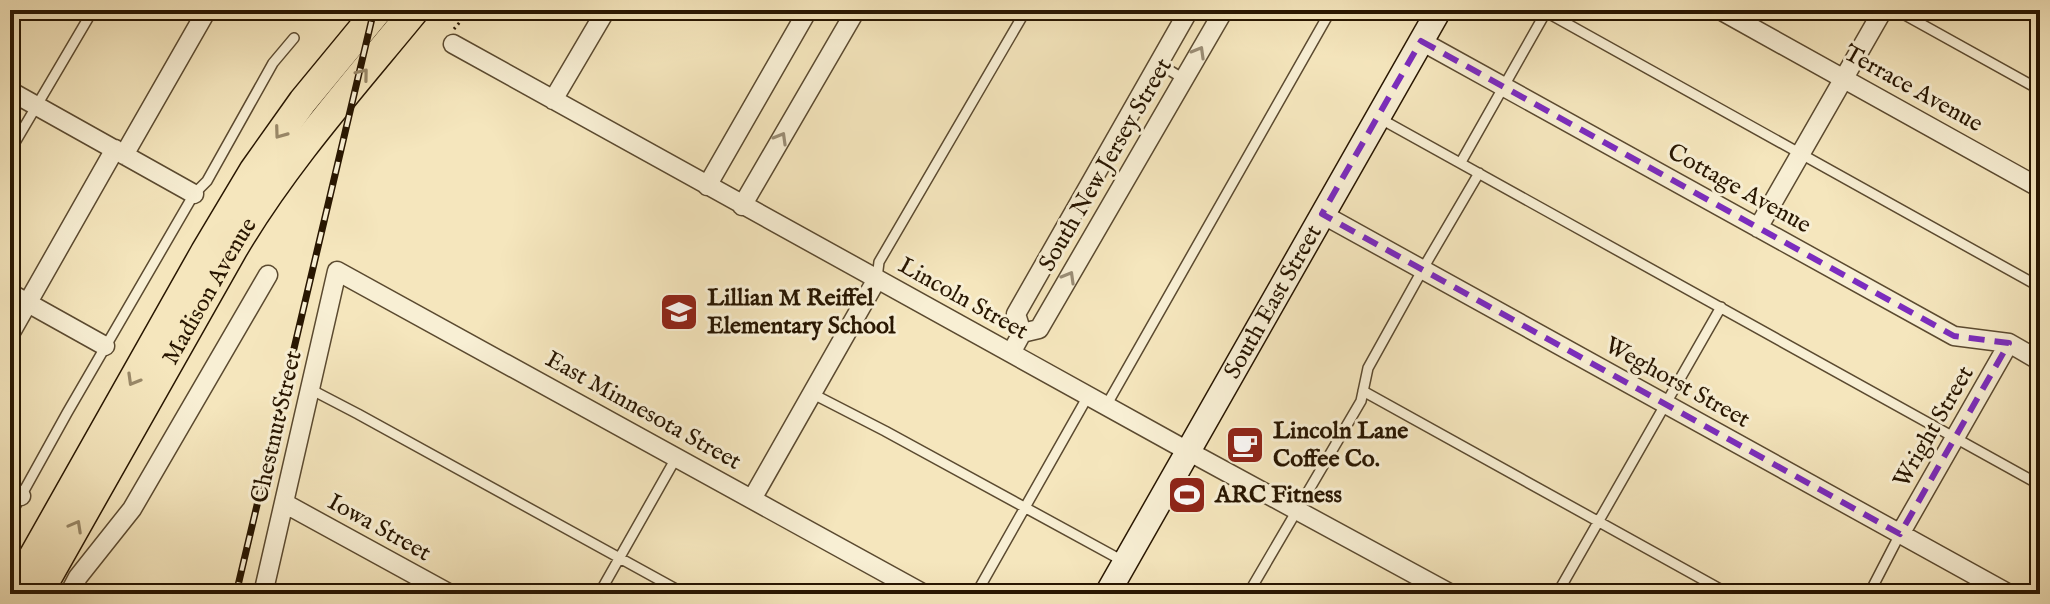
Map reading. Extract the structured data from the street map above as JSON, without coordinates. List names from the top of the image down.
{
  "streets": {
    "main road": ["Madison Avenue", "South East Street"],
    "street": [
      "Terrace Avenue",
      "South New Jersey Street",
      "Cottage Avenue",
      "Lincoln Street",
      "Weghorst Street",
      "East Minnesota Street",
      "Chestnut Street",
      "Wright Street",
      "Iowa Street"
    ]
  },
  "crossings": [
    ["South New Jersey Street", "Lincoln Street"],
    ["Cottage Avenue", "South East Street"],
    ["Cottage Avenue", "Wright Street"],
    ["Lincoln Street", "South East Street"],
    ["South East Street", "Weghorst Street"],
    ["Weghorst Street", "Wright Street"],
    ["East Minnesota Street", "Chestnut Street"],
    ["Chestnut Street", "Iowa Street"]
  ],
  "places": {
    "school or university": ["Lillian M Reiffel Elementary School"],
    "cafe": ["Lincoln Lane Coffee Co."],
    "sports": ["ARC Fitness"]
  }
}
